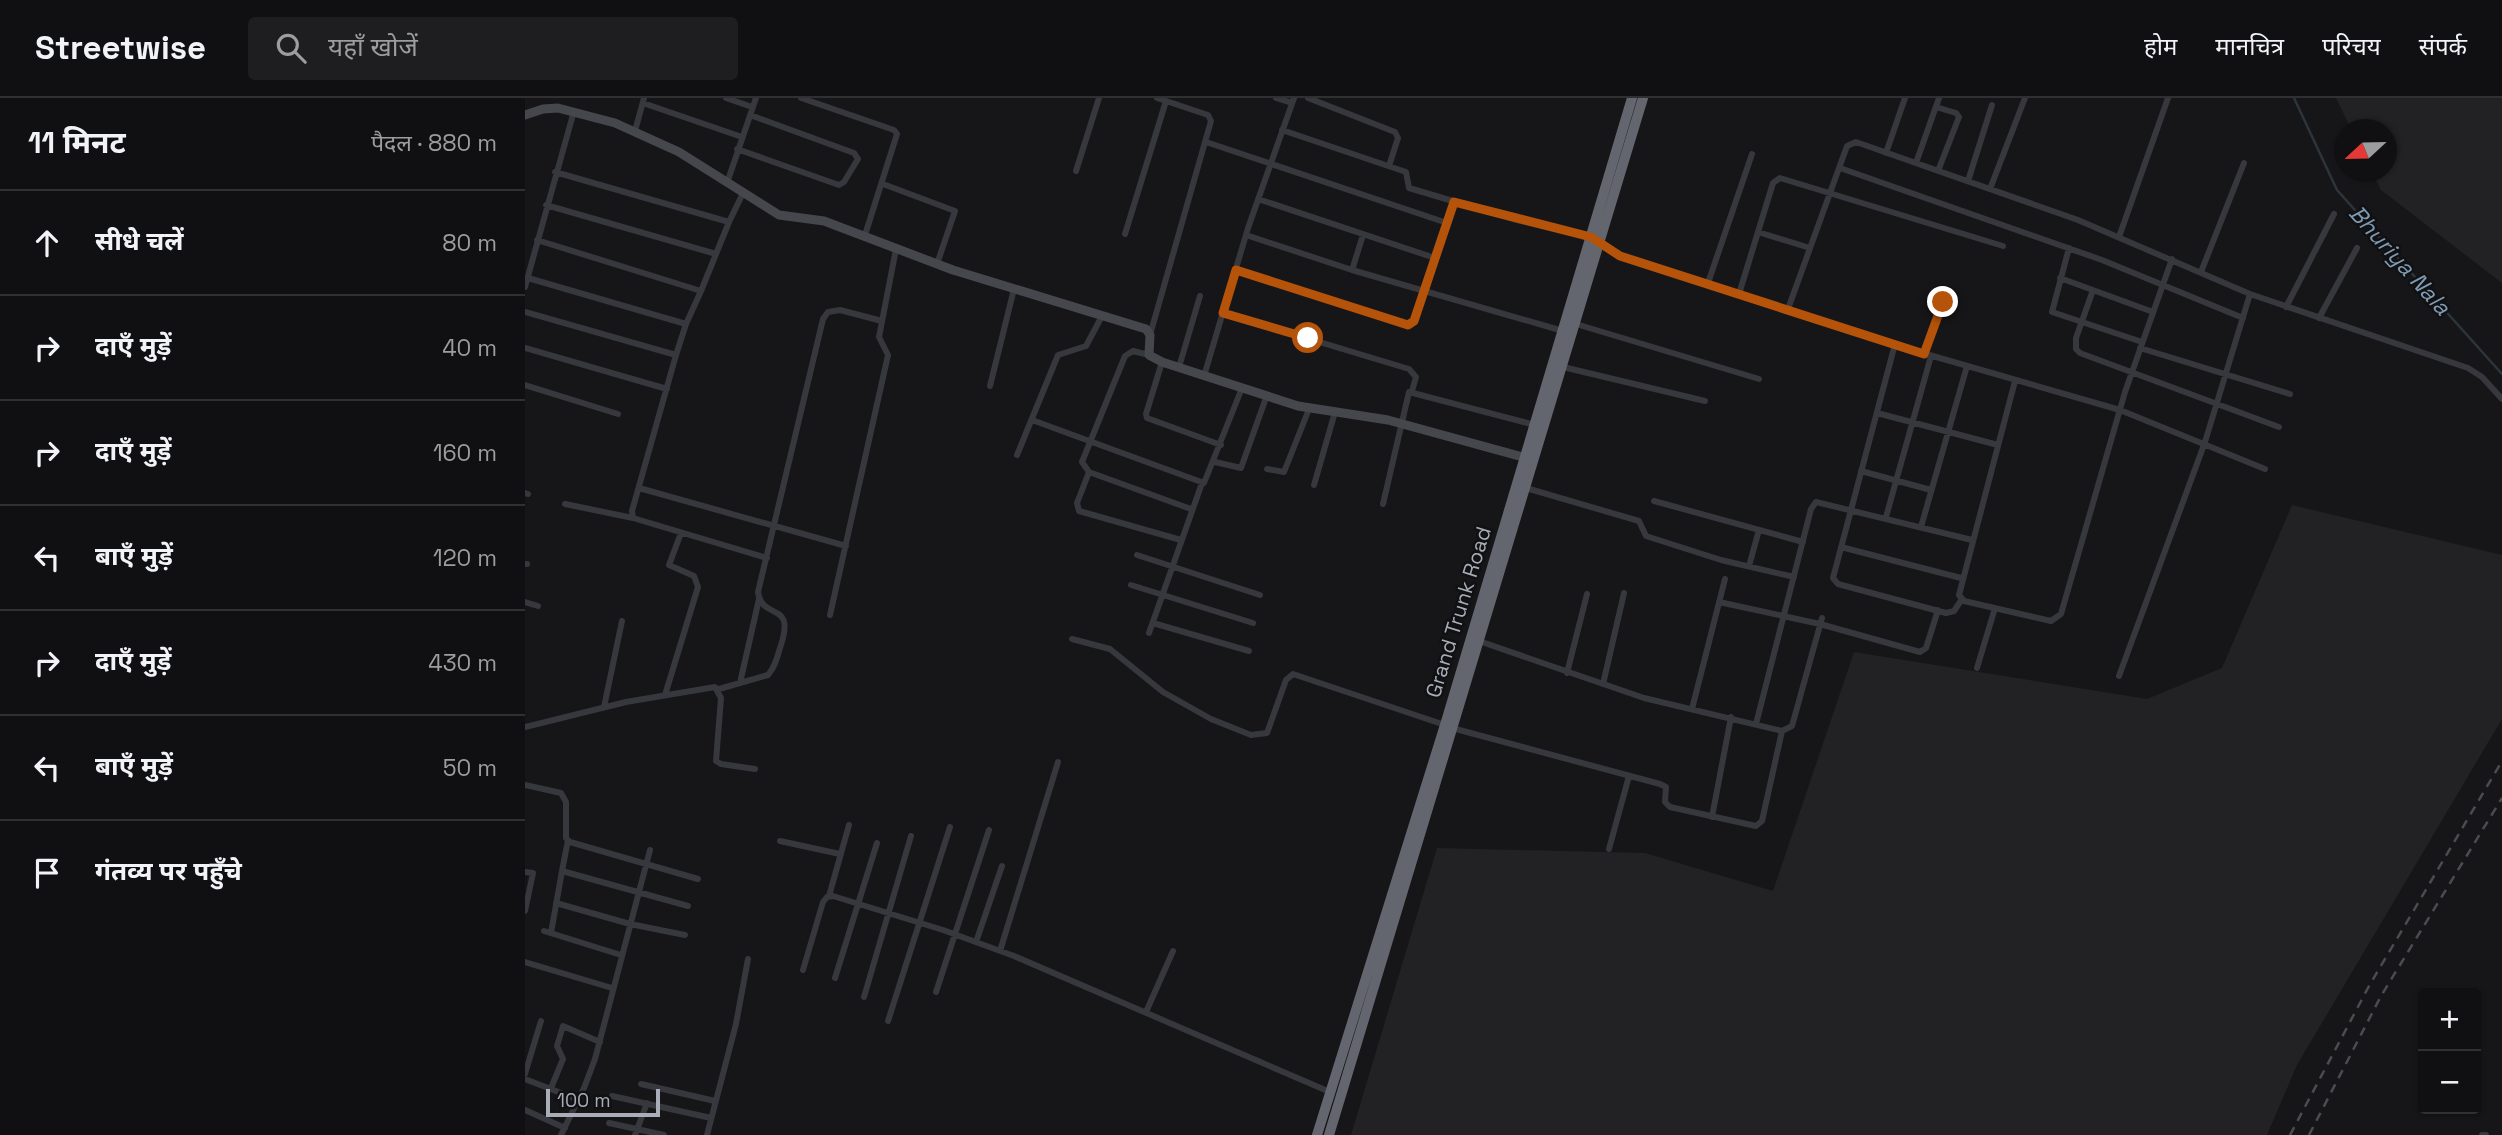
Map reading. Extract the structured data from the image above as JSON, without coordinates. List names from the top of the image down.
{
  "streets": {
    "highway": ["Grand Trunk Road"]
  },
  "water": ["Bhuriya Nala"],
  "scale_bar": "100 m",
  "north": "left",
  "page": {
    "header": "Streetwise",
    "search": "यहाँ खोजें",
    "nav": [
      "होम",
      "मानचित्र",
      "परिचय",
      "संपर्क"
    ],
    "heading": ["11 मिनट", "पैदल · 880 m"],
    "list": [
      ["सीधे चलें", "80 m"],
      ["दाएँ मुड़ें", "40 m"],
      ["दाएँ मुड़ें", "160 m"],
      ["बाएँ मुड़ें", "120 m"],
      ["दाएँ मुड़ें", "430 m"],
      ["बाएँ मुड़ें", "50 m"],
      "गंतव्य पर पहुँचे"
    ],
    "map_buttons": ["+", "−"],
    "scale": "100 m"
  }
}
